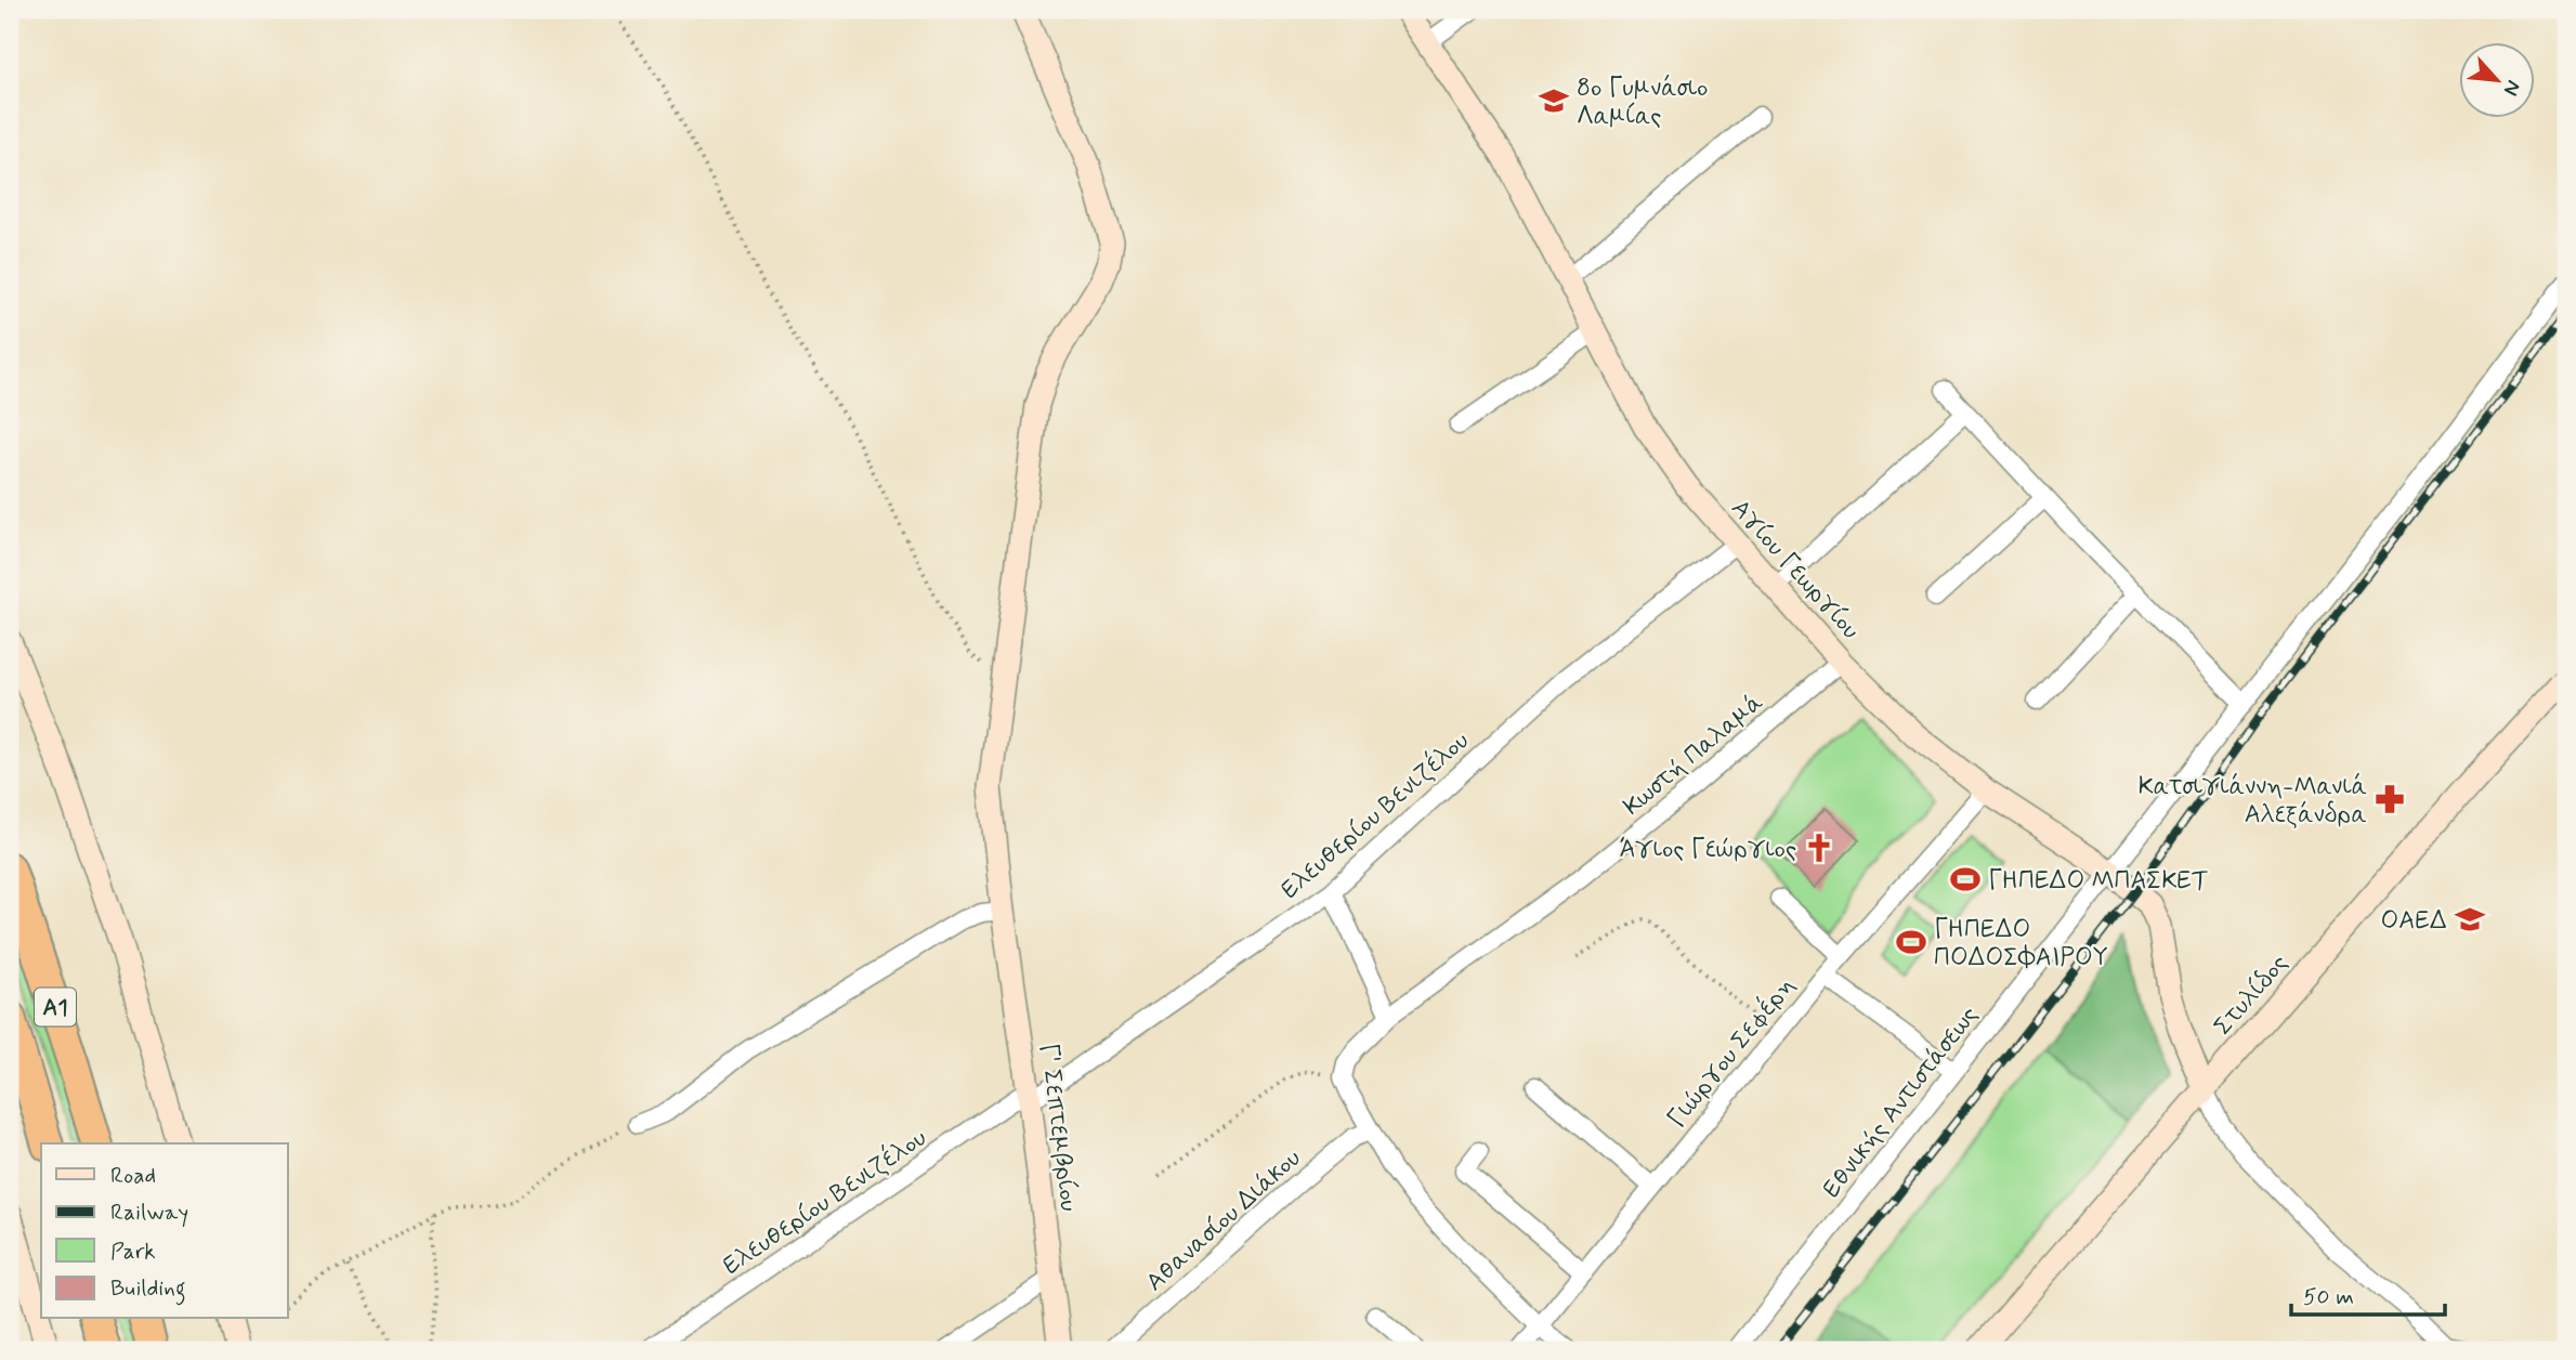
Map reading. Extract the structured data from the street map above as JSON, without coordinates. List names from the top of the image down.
{
  "streets": {
    "highway": ["Α1"],
    "street": [
      "Αγίου Γεωργίου",
      "Κωστή Παλαμά",
      "Ελευθερίου Βενιζέλου",
      "Στυλίδος",
      "Γιώργου Σεφέρη",
      "Εθνικής Αντιστάσεως",
      "Γ' Σεπτεμβρίου",
      "Αθανασίου Διάκου"
    ]
  },
  "crossings": [
    ["Αγίου Γεωργίου", "Κωστή Παλαμά"],
    ["Αγίου Γεωργίου", "Ελευθερίου Βενιζέλου"],
    ["Αγίου Γεωργίου", "Στυλίδος"],
    ["Αγίου Γεωργίου", "Γιώργου Σεφέρη"],
    ["Αγίου Γεωργίου", "Εθνικής Αντιστάσεως"],
    ["Ελευθερίου Βενιζέλου", "Γ' Σεπτεμβρίου"]
  ],
  "places": {
    "school or university": ["8ο Γυμνάσιο Λαμίας", "ΟΑΕΔ"],
    "pharmacy": ["Κατσιγιάννη-Μανιά Αλεξάνδρα"],
    "church": ["Άγιος Γεώργιος"],
    "sports": ["ΓΗΠΕΔΟ ΜΠΑΣΚΕΤ", "ΓΗΠΕΔΟ ΠΟΔΟΣΦΑΙΡΟΥ"]
  },
  "legend": [
    "Road",
    "Railway",
    "Park",
    "Building"
  ],
  "scale_bar": "50 m",
  "north": "bottom right"
}
